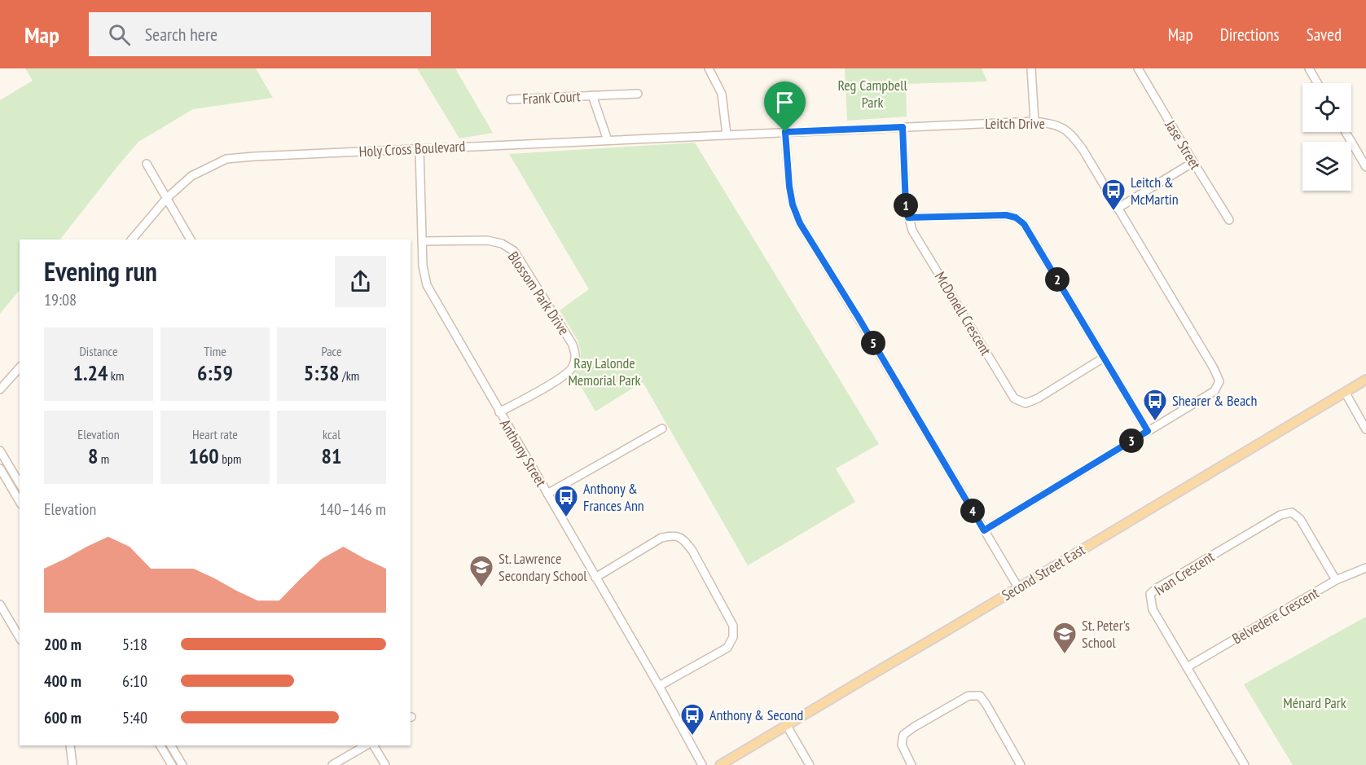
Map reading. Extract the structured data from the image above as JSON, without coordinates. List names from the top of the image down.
{
  "streets": {
    "main road": ["Second Street East"],
    "street": [
      "Frank Court",
      "Leitch Drive",
      "Jase Street",
      "Holy Cross Boulevard",
      "Blossom Park Drive",
      "McDonell Crescent",
      "Anthony Street",
      "Ivan Crescent",
      "Belvedere Crescent"
    ]
  },
  "crossings": [
    ["Leitch Drive", "Holy Cross Boulevard"],
    ["Leitch Drive", "McDonell Crescent"],
    ["Holy Cross Boulevard", "Anthony Street"],
    ["Blossom Park Drive", "Anthony Street"],
    ["Ivan Crescent", "Belvedere Crescent"]
  ],
  "parks": ["Reg Campbell Park", "Ray Lalonde Memorial Park", "Ménard Park"],
  "places": {
    "bus stop": [
      "Leitch & McMartin",
      "Shearer & Beach",
      "Anthony & Frances Ann",
      "Anthony & Second"
    ],
    "school or university": ["St. Lawrence Secondary School", "St. Peter's School"]
  },
  "page": {
    "header": "Map",
    "search": "Search here",
    "nav": ["Map", "Directions", "Saved"],
    "pins": [
      "1",
      "2",
      "5",
      "3",
      "4"
    ],
    "heading": ["Evening run", "19:08"],
    "stats": [
      ["Distance", "1.24 km"],
      ["Time", "6:59"],
      ["Pace", "5:38 /km"],
      ["Elevation", "8 m"],
      ["Heart rate", "160 bpm"],
      ["kcal", "81"]
    ],
    "chart": ["Elevation", "140–146 m"],
    "list": [
      {
        "name": "200 m",
        "note": "5:18"
      },
      {
        "name": "400 m",
        "note": "6:10"
      },
      {
        "name": "600 m",
        "note": "5:40"
      }
    ]
  }
}
